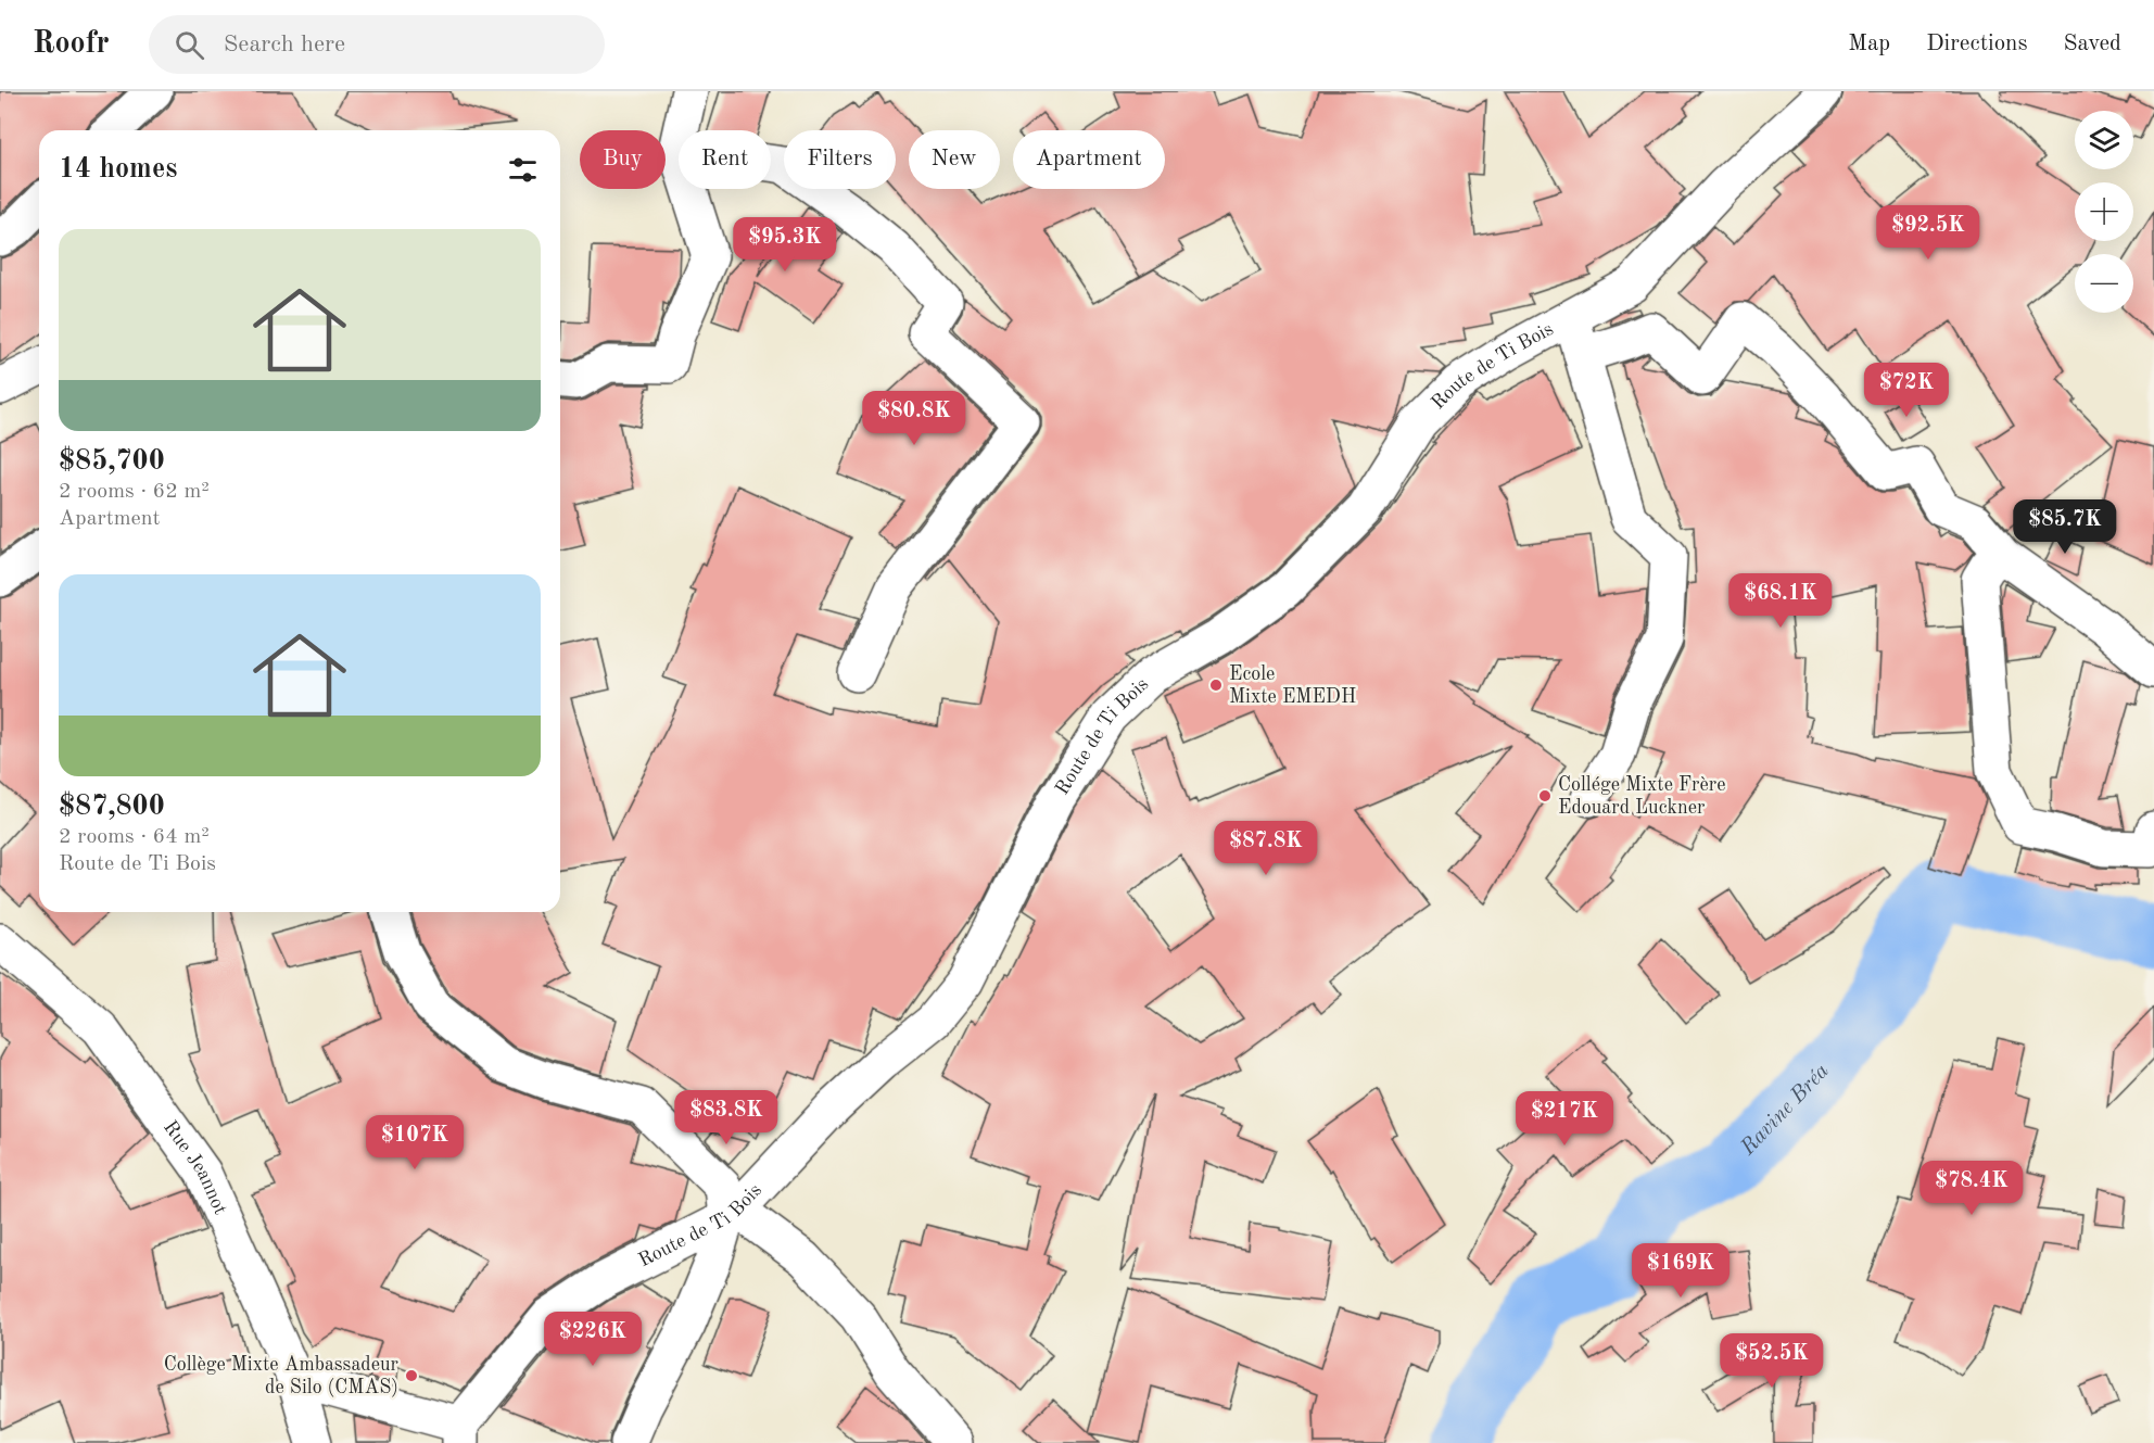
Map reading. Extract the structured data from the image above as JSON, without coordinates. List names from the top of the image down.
{
  "streets": {
    "street": ["Route de Ti Bois", "Rue Jeannot"]
  },
  "water": ["Ravine Bréa"],
  "places": ["Ecole Mixte EMEDH", "Collége Mixte Frère Edouard Luckner", "Collège Mixte Ambassadeur de Silo (CMAS)"],
  "page": {
    "header": "Roofr",
    "search": "Search here",
    "nav": ["Map", "Directions", "Saved"],
    "map_buttons": ["+", "−"],
    "chip": [
      "Buy",
      "Rent",
      "Filters",
      "New",
      "Apartment"
    ],
    "heading": "14 homes",
    "price": [
      "$92.5K",
      "$95.3K",
      "$72K",
      "$80.8K",
      "$85.7K",
      "$68.1K",
      "$87.8K",
      "$83.8K",
      "$217K",
      "$107K",
      "$78.4K",
      "$169K",
      "$226K",
      "$52.5K"
    ],
    "list": [
      {
        "name": "$85,700",
        "note": "2 rooms · 62 m² · Apartment"
      },
      {
        "name": "$87,800",
        "note": "2 rooms · 64 m² · Route de Ti Bois"
      }
    ]
  }
}
